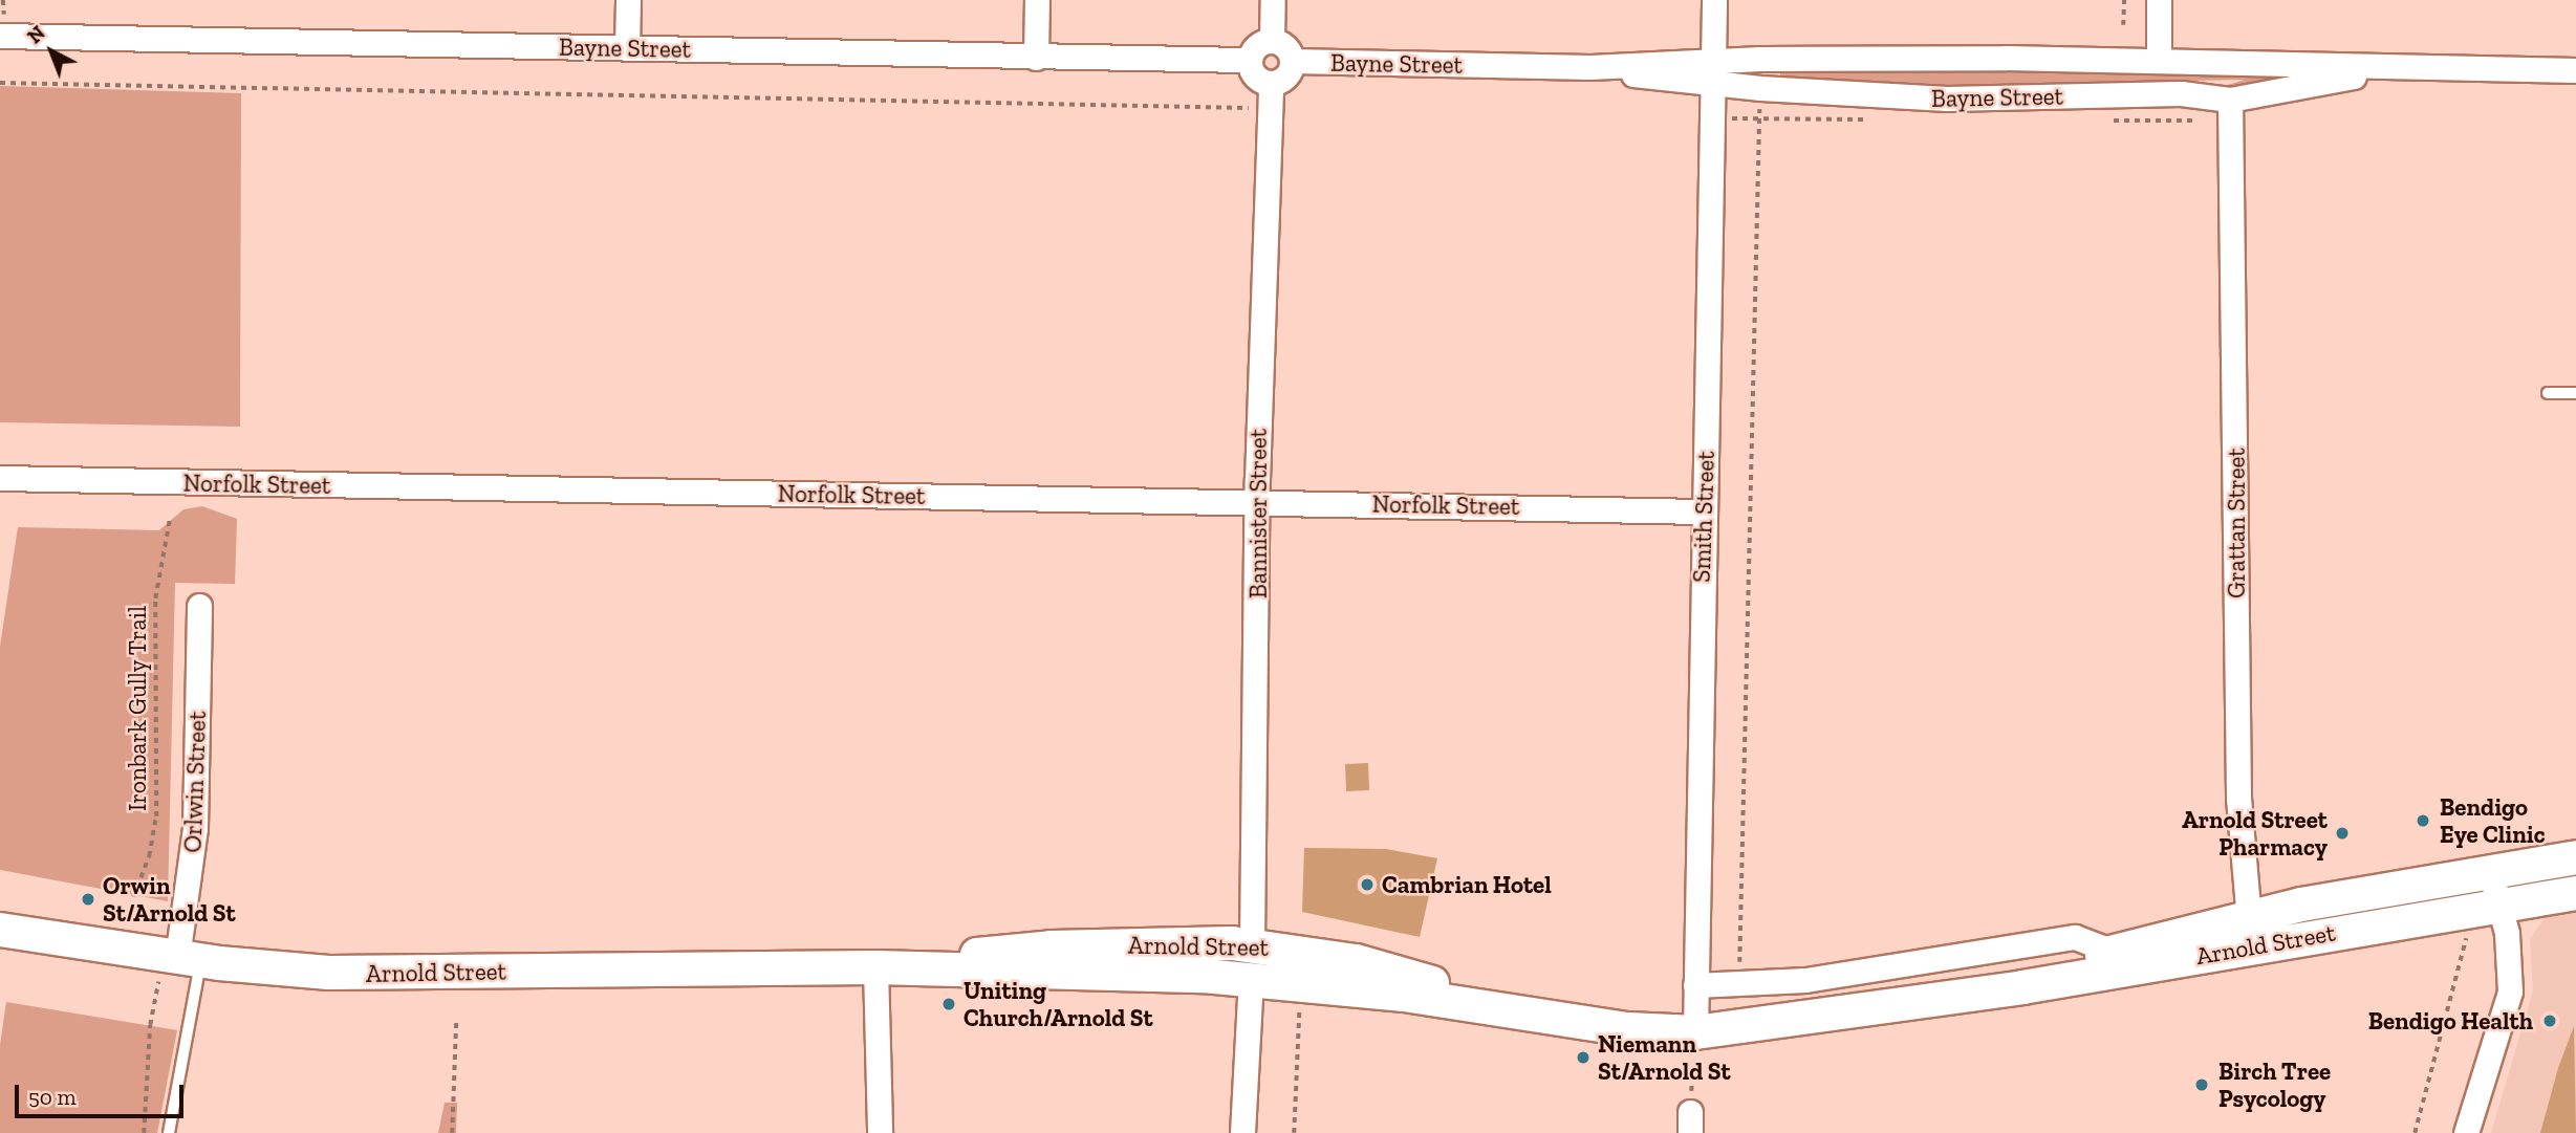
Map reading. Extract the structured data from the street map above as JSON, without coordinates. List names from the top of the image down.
{
  "streets": {
    "main road": ["Arnold Street"],
    "street": [
      "Bayne Street",
      "Norfolk Street",
      "Bannister Street",
      "Smith Street",
      "Grattan Street",
      "Orlwin Street"
    ],
    "path": ["Ironbark Gully Trail"]
  },
  "crossings": [
    ["Bayne Street", "Bannister Street"],
    ["Bayne Street", "Smith Street"],
    ["Bayne Street", "Grattan Street"],
    ["Norfolk Street", "Bannister Street"],
    ["Norfolk Street", "Smith Street"],
    ["Bannister Street", "Arnold Street"],
    ["Smith Street", "Arnold Street"],
    ["Grattan Street", "Arnold Street"],
    ["Orlwin Street", "Arnold Street"]
  ],
  "places": [
    "Bendigo Eye Clinic",
    "Arnold Street Pharmacy",
    "Cambrian Hotel",
    "Orwin St/Arnold St",
    "Uniting Church/Arnold St",
    "Bendigo Health",
    "Niemann St/Arnold St",
    "Birch Tree Psycology"
  ],
  "scale_bar": "50 m",
  "north": "top left"
}
